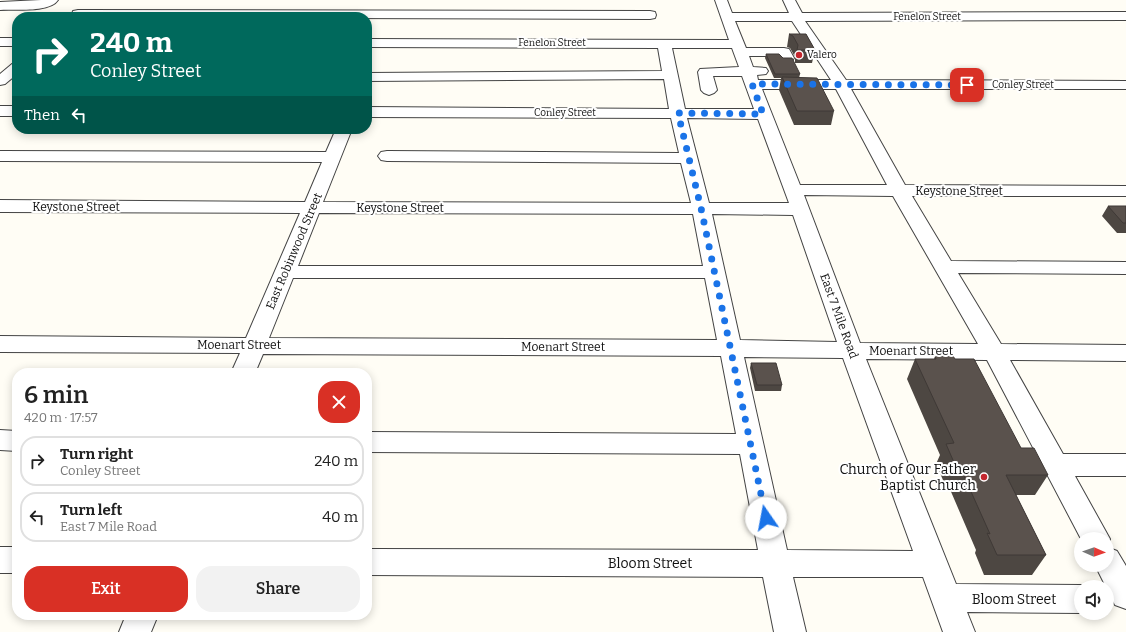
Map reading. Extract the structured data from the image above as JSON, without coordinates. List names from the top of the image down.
{
  "streets": {
    "street": [
      "Fenelon Street",
      "Conley Street",
      "Keystone Street",
      "East Robinwood Street",
      "East 7 Mile Road",
      "Moenart Street",
      "Bloom Street"
    ]
  },
  "crossings": [
    ["Fenelon Street", "Conley Street"],
    ["Fenelon Street", "East 7 Mile Road"],
    ["Conley Street", "East 7 Mile Road"],
    ["Keystone Street", "East Robinwood Street"],
    ["Keystone Street", "East 7 Mile Road"],
    ["East Robinwood Street", "Moenart Street"],
    ["East 7 Mile Road", "Moenart Street"],
    ["East 7 Mile Road", "Bloom Street"]
  ],
  "places": ["Valero", "Church of Our Father Baptist Church"],
  "north": "right",
  "page": {
    "turn": ["240 m", "Conley Street"],
    "then": "Then",
    "heading": ["6 min", "420 m · 17:57"],
    "list": [
      {
        "name": "Turn right",
        "note": "Conley Street",
        "value": "240 m"
      },
      {
        "name": "Turn left",
        "note": "East 7 Mile Road",
        "value": "40 m"
      }
    ],
    "buttons": ["Exit", "Share"]
  }
}
